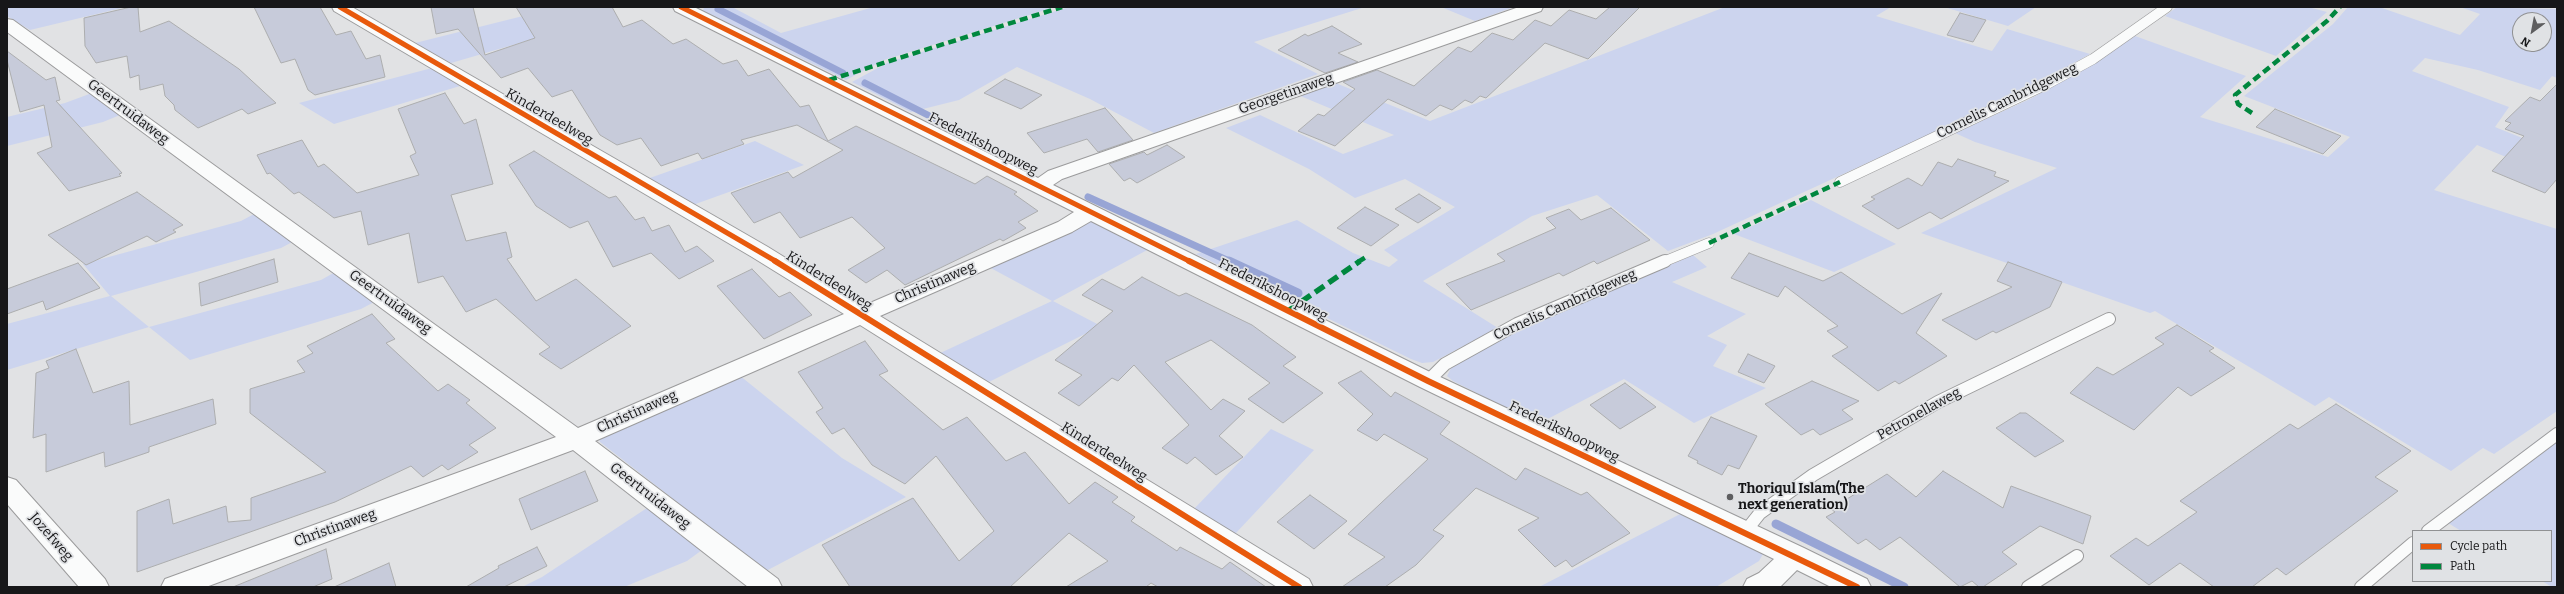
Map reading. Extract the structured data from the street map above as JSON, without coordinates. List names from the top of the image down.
{
  "streets": {
    "street": [
      "Georgetinaweg",
      "Geertruidaweg",
      "Kinderdeelweg",
      "Frederikshoopweg",
      "Christinaweg",
      "Jozefweg"
    ],
    "lane": ["Cornelis Cambridgeweg", "Petronellaweg"]
  },
  "crossings": [
    ["Georgetinaweg", "Frederikshoopweg"],
    ["Cornelis Cambridgeweg", "Frederikshoopweg"],
    ["Geertruidaweg", "Christinaweg"],
    ["Kinderdeelweg", "Christinaweg"],
    ["Frederikshoopweg", "Christinaweg"],
    ["Frederikshoopweg", "Petronellaweg"]
  ],
  "places": ["Thoriqul Islam(The next generation)"],
  "legend": ["Cycle path", "Path"],
  "north": "bottom left"
}
